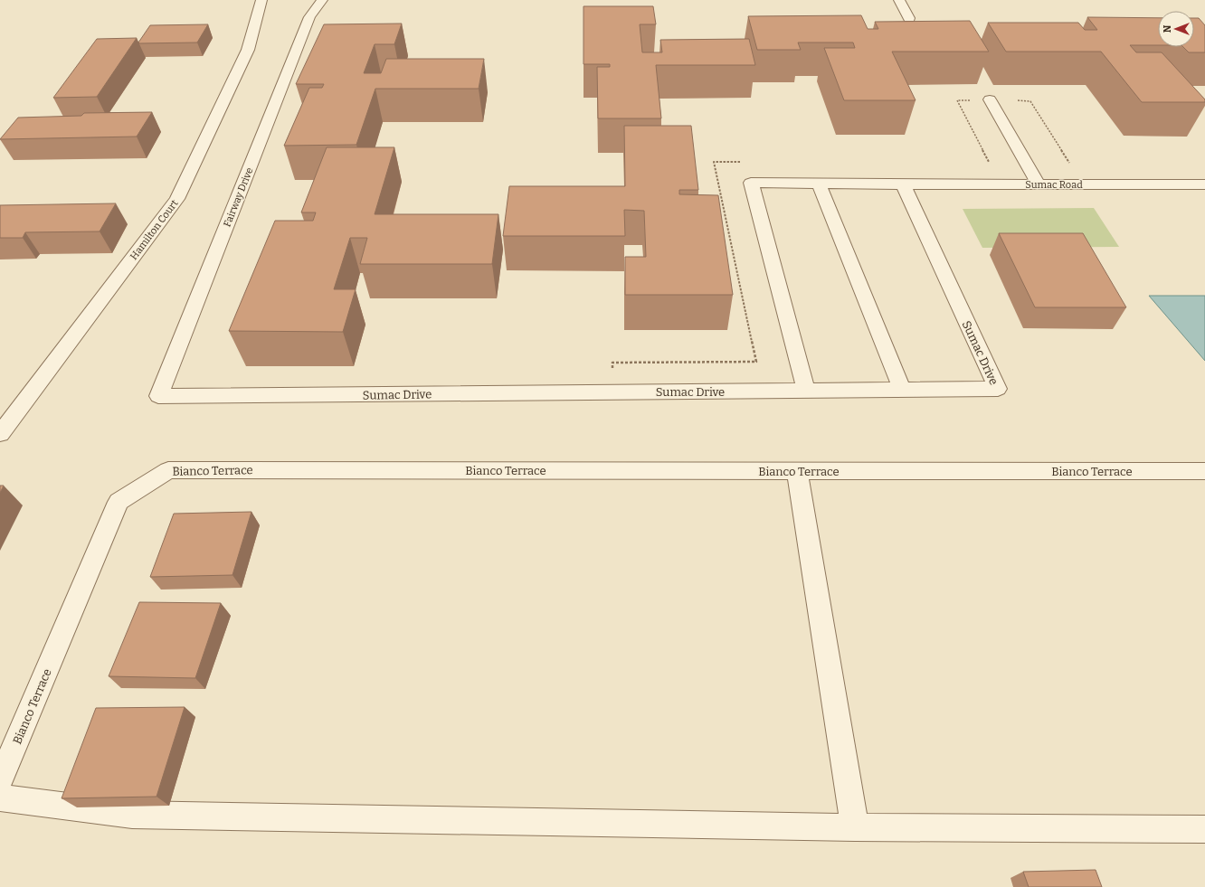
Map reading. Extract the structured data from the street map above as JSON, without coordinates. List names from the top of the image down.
{
  "streets": {
    "street": [
      "Sumac Road",
      "Fairway Drive",
      "Hamilton Court",
      "Sumac Drive",
      "Bianco Terrace"
    ]
  },
  "crossings": [
    ["Sumac Road", "Sumac Drive"],
    ["Fairway Drive", "Sumac Drive"]
  ],
  "north": "left"
}
